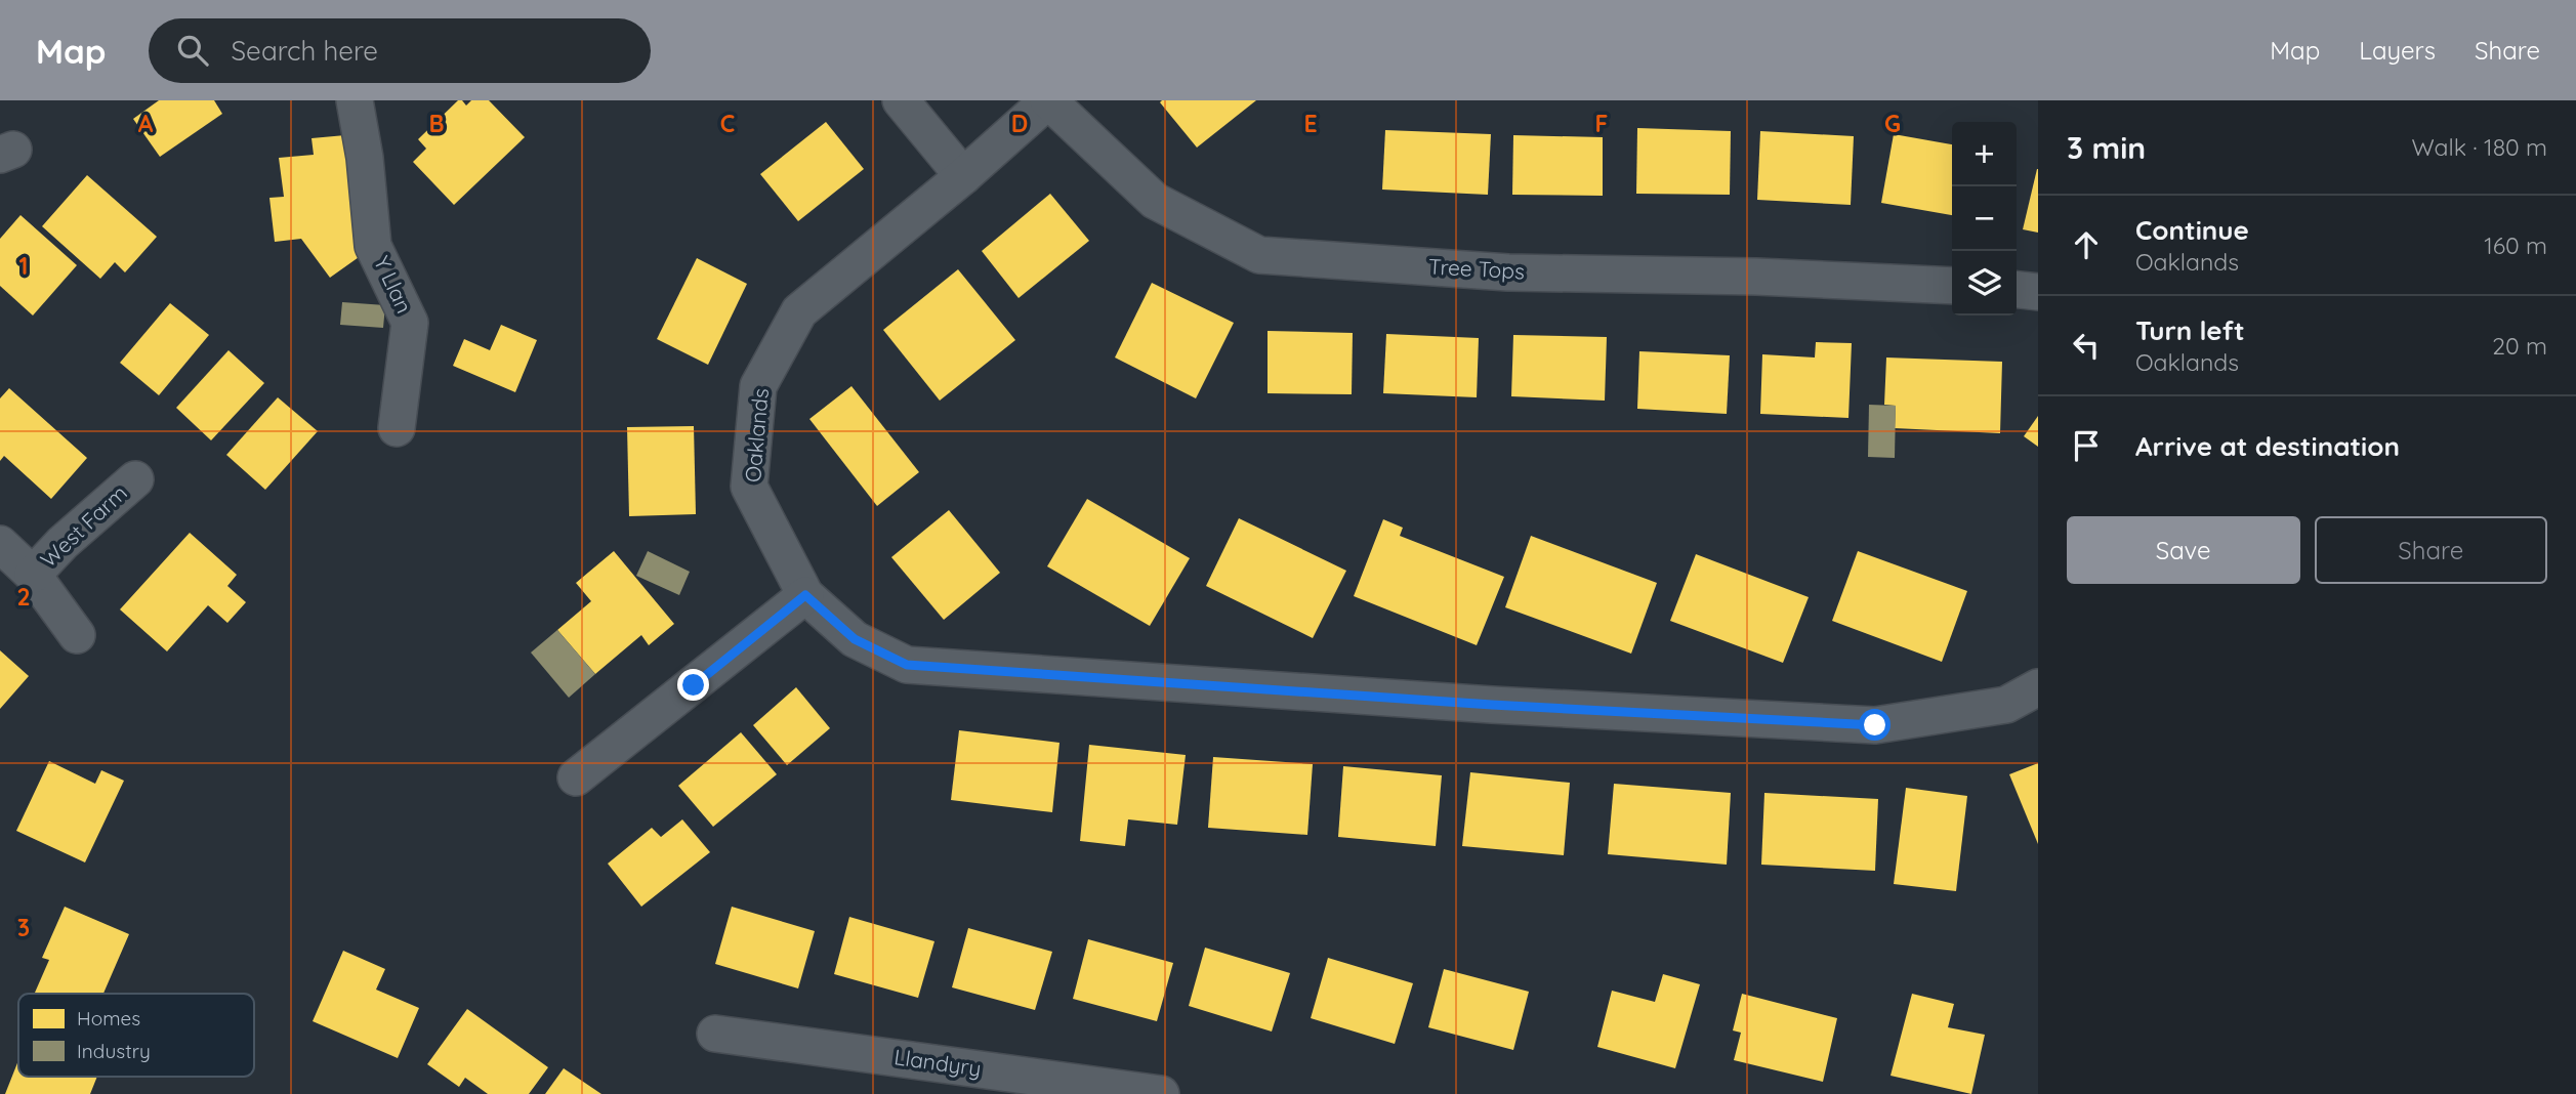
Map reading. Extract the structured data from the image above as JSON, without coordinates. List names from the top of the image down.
{
  "streets": {
    "street": [
      "Tree Tops",
      "Y Llan",
      "Oaklands",
      "West Farm",
      "Llandyry"
    ]
  },
  "crossings": [
    ["Tree Tops", "Oaklands"]
  ],
  "legend": ["Homes", "Industry"],
  "page": {
    "header": "Map",
    "search": "Search here",
    "nav": ["Map", "Layers", "Share"],
    "heading": ["3 min", "Walk · 180 m"],
    "map_buttons": ["+", "−"],
    "list": [
      ["Continue", "Oaklands", "160 m"],
      ["Turn left", "Oaklands", "20 m"],
      "Arrive at destination"
    ],
    "buttons": ["Save", "Share"]
  },
  "grid": {
    "columns": [
      "A",
      "B",
      "C",
      "D",
      "E",
      "F",
      "G"
    ],
    "rows": ["1", "2", "3"]
  }
}
